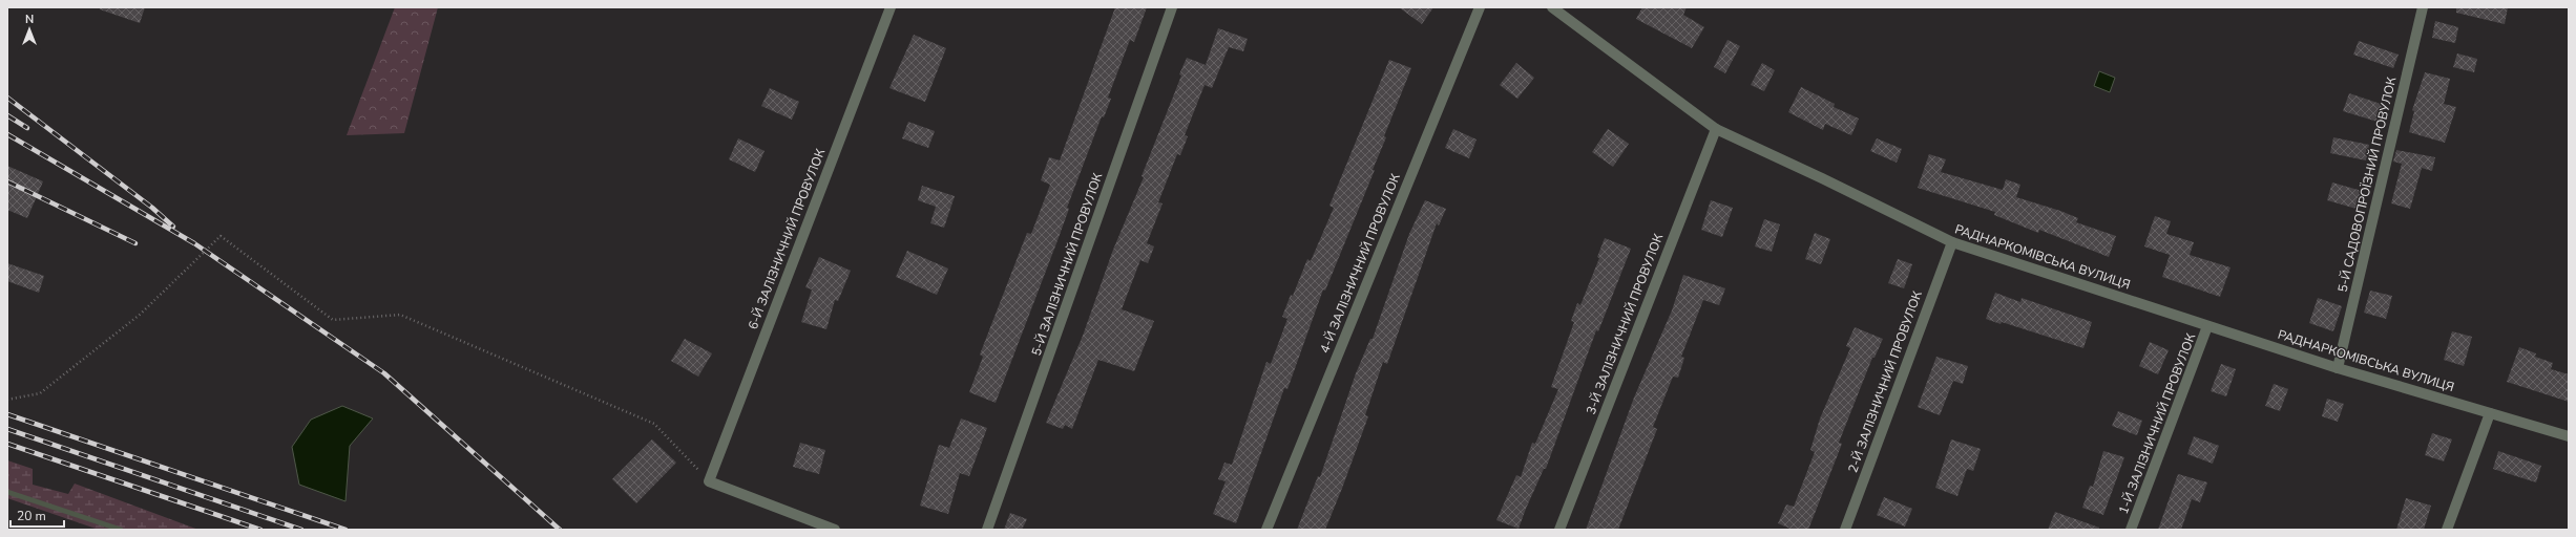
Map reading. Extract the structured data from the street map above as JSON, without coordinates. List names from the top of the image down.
{
  "streets": {
    "street": [
      "5-Й САДОВОПРОЇЗНИЙ ПРОВУЛОК",
      "6-Й ЗАЛІЗНИЧНИЙ ПРОВУЛОК",
      "РАДНАРКОМІВСЬКА ВУЛИЦЯ",
      "4-Й ЗАЛІЗНИЧНИЙ ПРОВУЛОК",
      "5-Й ЗАЛІЗНИЧНИЙ ПРОВУЛОК",
      "3-Й ЗАЛІЗНИЧНИЙ ПРОВУЛОК",
      "2-Й ЗАЛІЗНИЧНИЙ ПРОВУЛОК",
      "1-Й ЗАЛІЗНИЧНИЙ ПРОВУЛОК"
    ]
  },
  "crossings": [
    ["5-Й САДОВОПРОЇЗНИЙ ПРОВУЛОК", "РАДНАРКОМІВСЬКА ВУЛИЦЯ"],
    ["РАДНАРКОМІВСЬКА ВУЛИЦЯ", "3-Й ЗАЛІЗНИЧНИЙ ПРОВУЛОК"],
    ["РАДНАРКОМІВСЬКА ВУЛИЦЯ", "2-Й ЗАЛІЗНИЧНИЙ ПРОВУЛОК"],
    ["РАДНАРКОМІВСЬКА ВУЛИЦЯ", "1-Й ЗАЛІЗНИЧНИЙ ПРОВУЛОК"]
  ],
  "scale_bar": "20 m",
  "north": "top"
}
